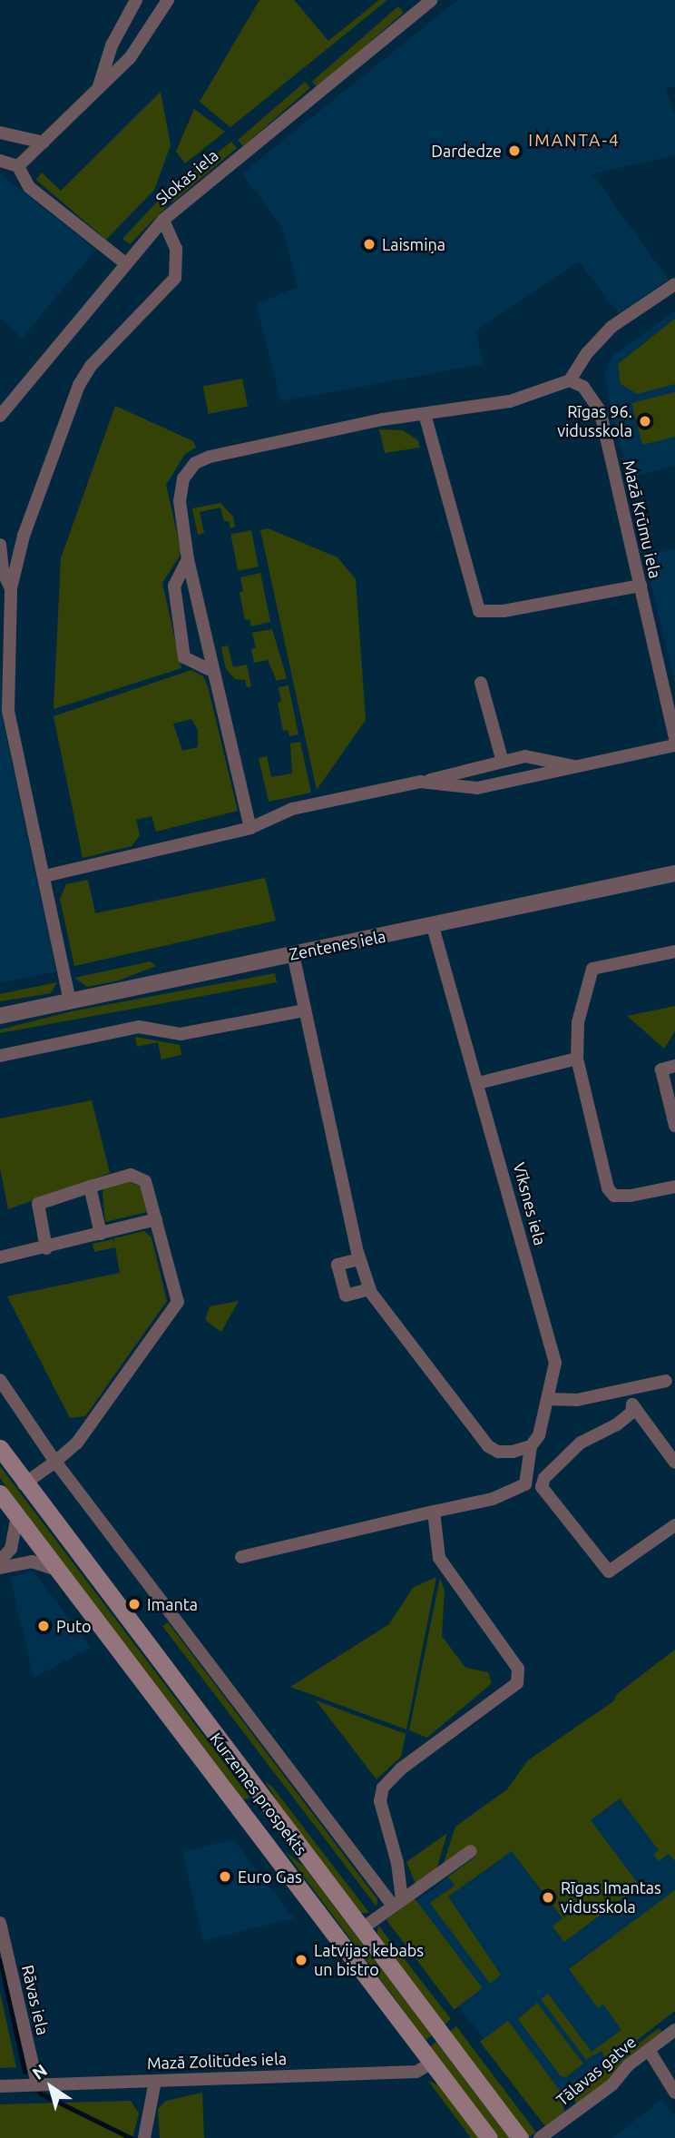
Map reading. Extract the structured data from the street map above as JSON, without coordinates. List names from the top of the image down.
{
  "streets": {
    "main road": ["Kurzemes prospekts"],
    "street": [
      "Slokas iela",
      "Mazā Krūmu iela",
      "Zentenes iela",
      "Vīksnes iela",
      "Rāvas iela",
      "Mazā Zolitūdes iela",
      "Tālavas gatve"
    ]
  },
  "crossings": [
    ["Zentenes iela", "Vīksnes iela"],
    ["Kurzemes prospekts", "Mazā Zolitūdes iela"],
    ["Rāvas iela", "Mazā Zolitūdes iela"]
  ],
  "districts": ["IMANTA-4"],
  "places": [
    "Dardedze",
    "Laismiņa",
    "Rīgas 96. vidusskola",
    "Imanta",
    "Puto",
    "Euro Gas",
    "Rīgas Imantas vidusskola",
    "Latvijas kebabs un bistro"
  ],
  "north": "top left"
}
